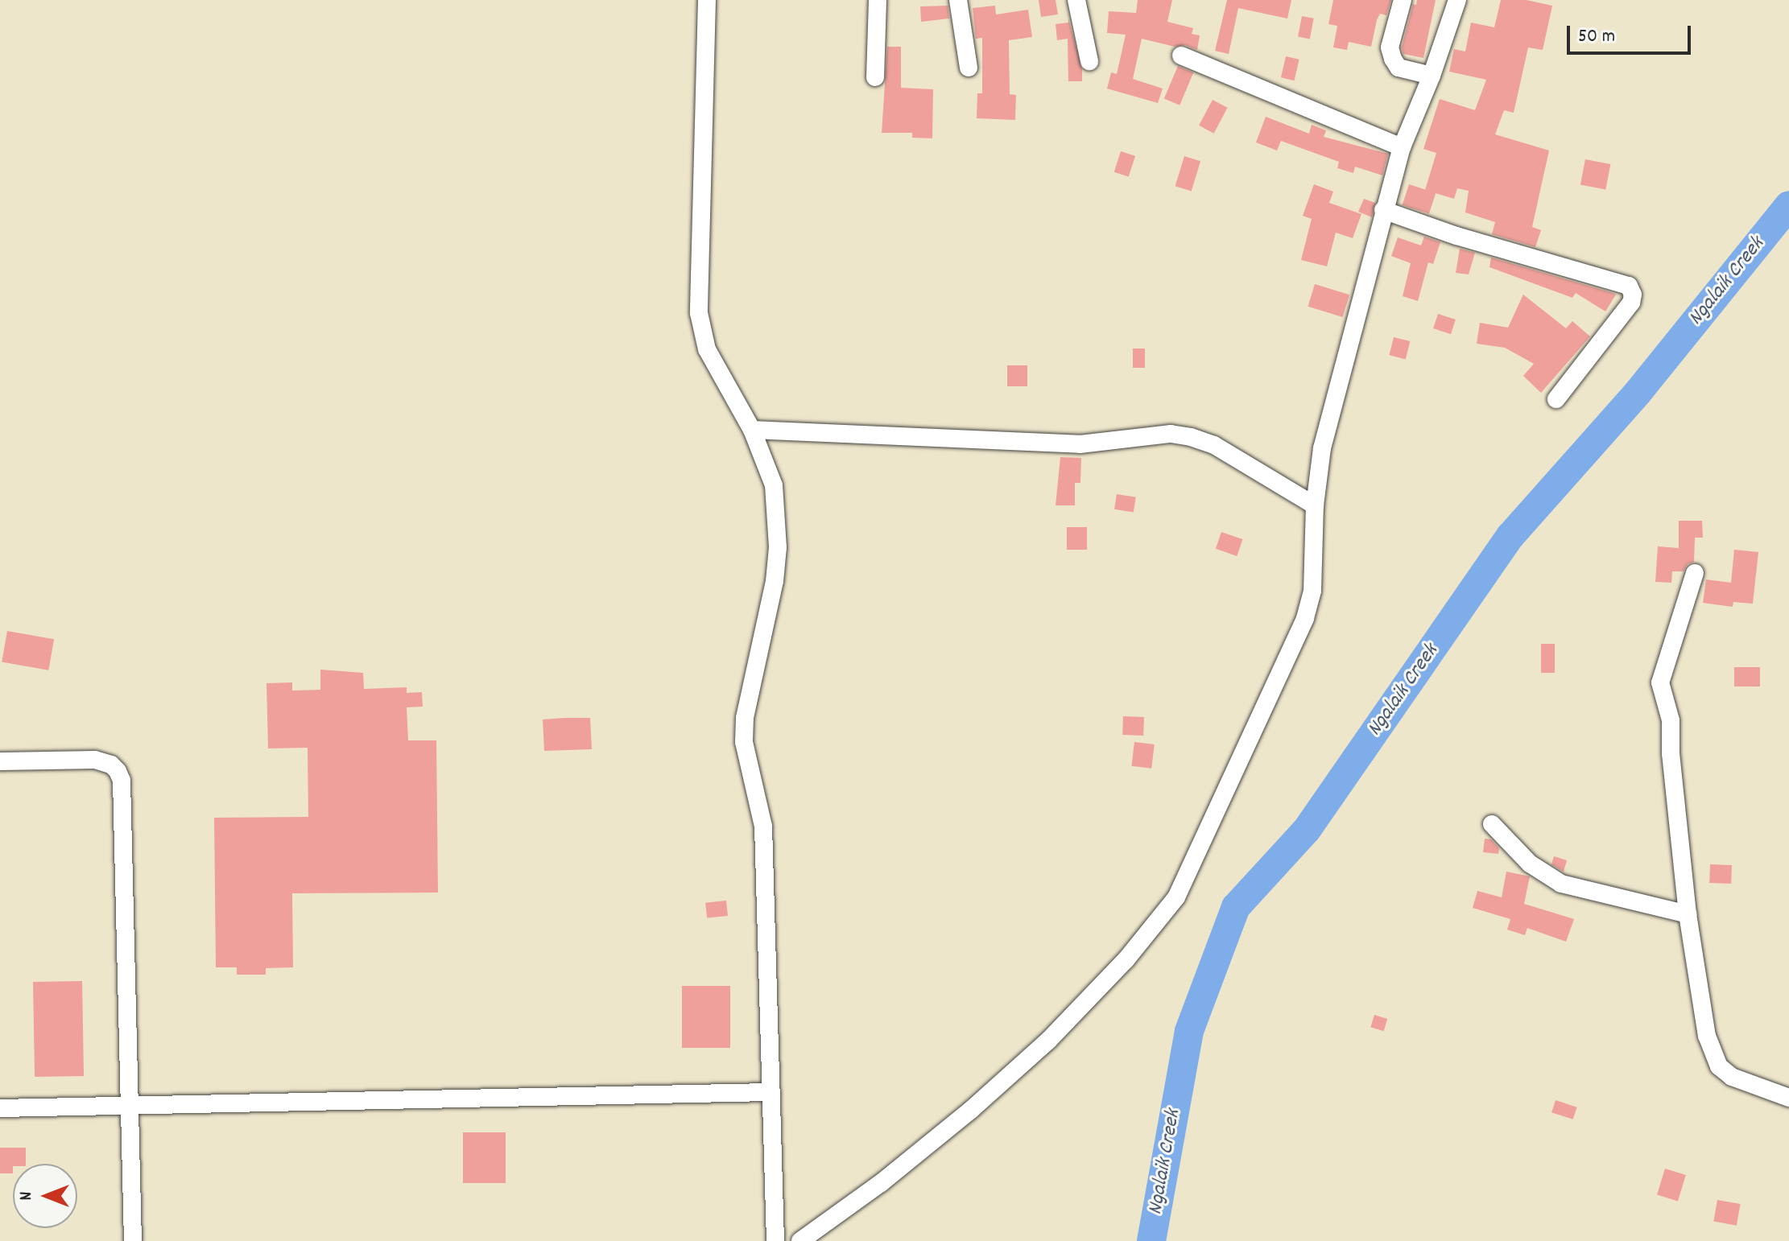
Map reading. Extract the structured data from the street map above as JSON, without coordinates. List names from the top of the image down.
{
  "water": ["Ngalaik Creek"],
  "scale_bar": "50 m",
  "north": "left"
}
